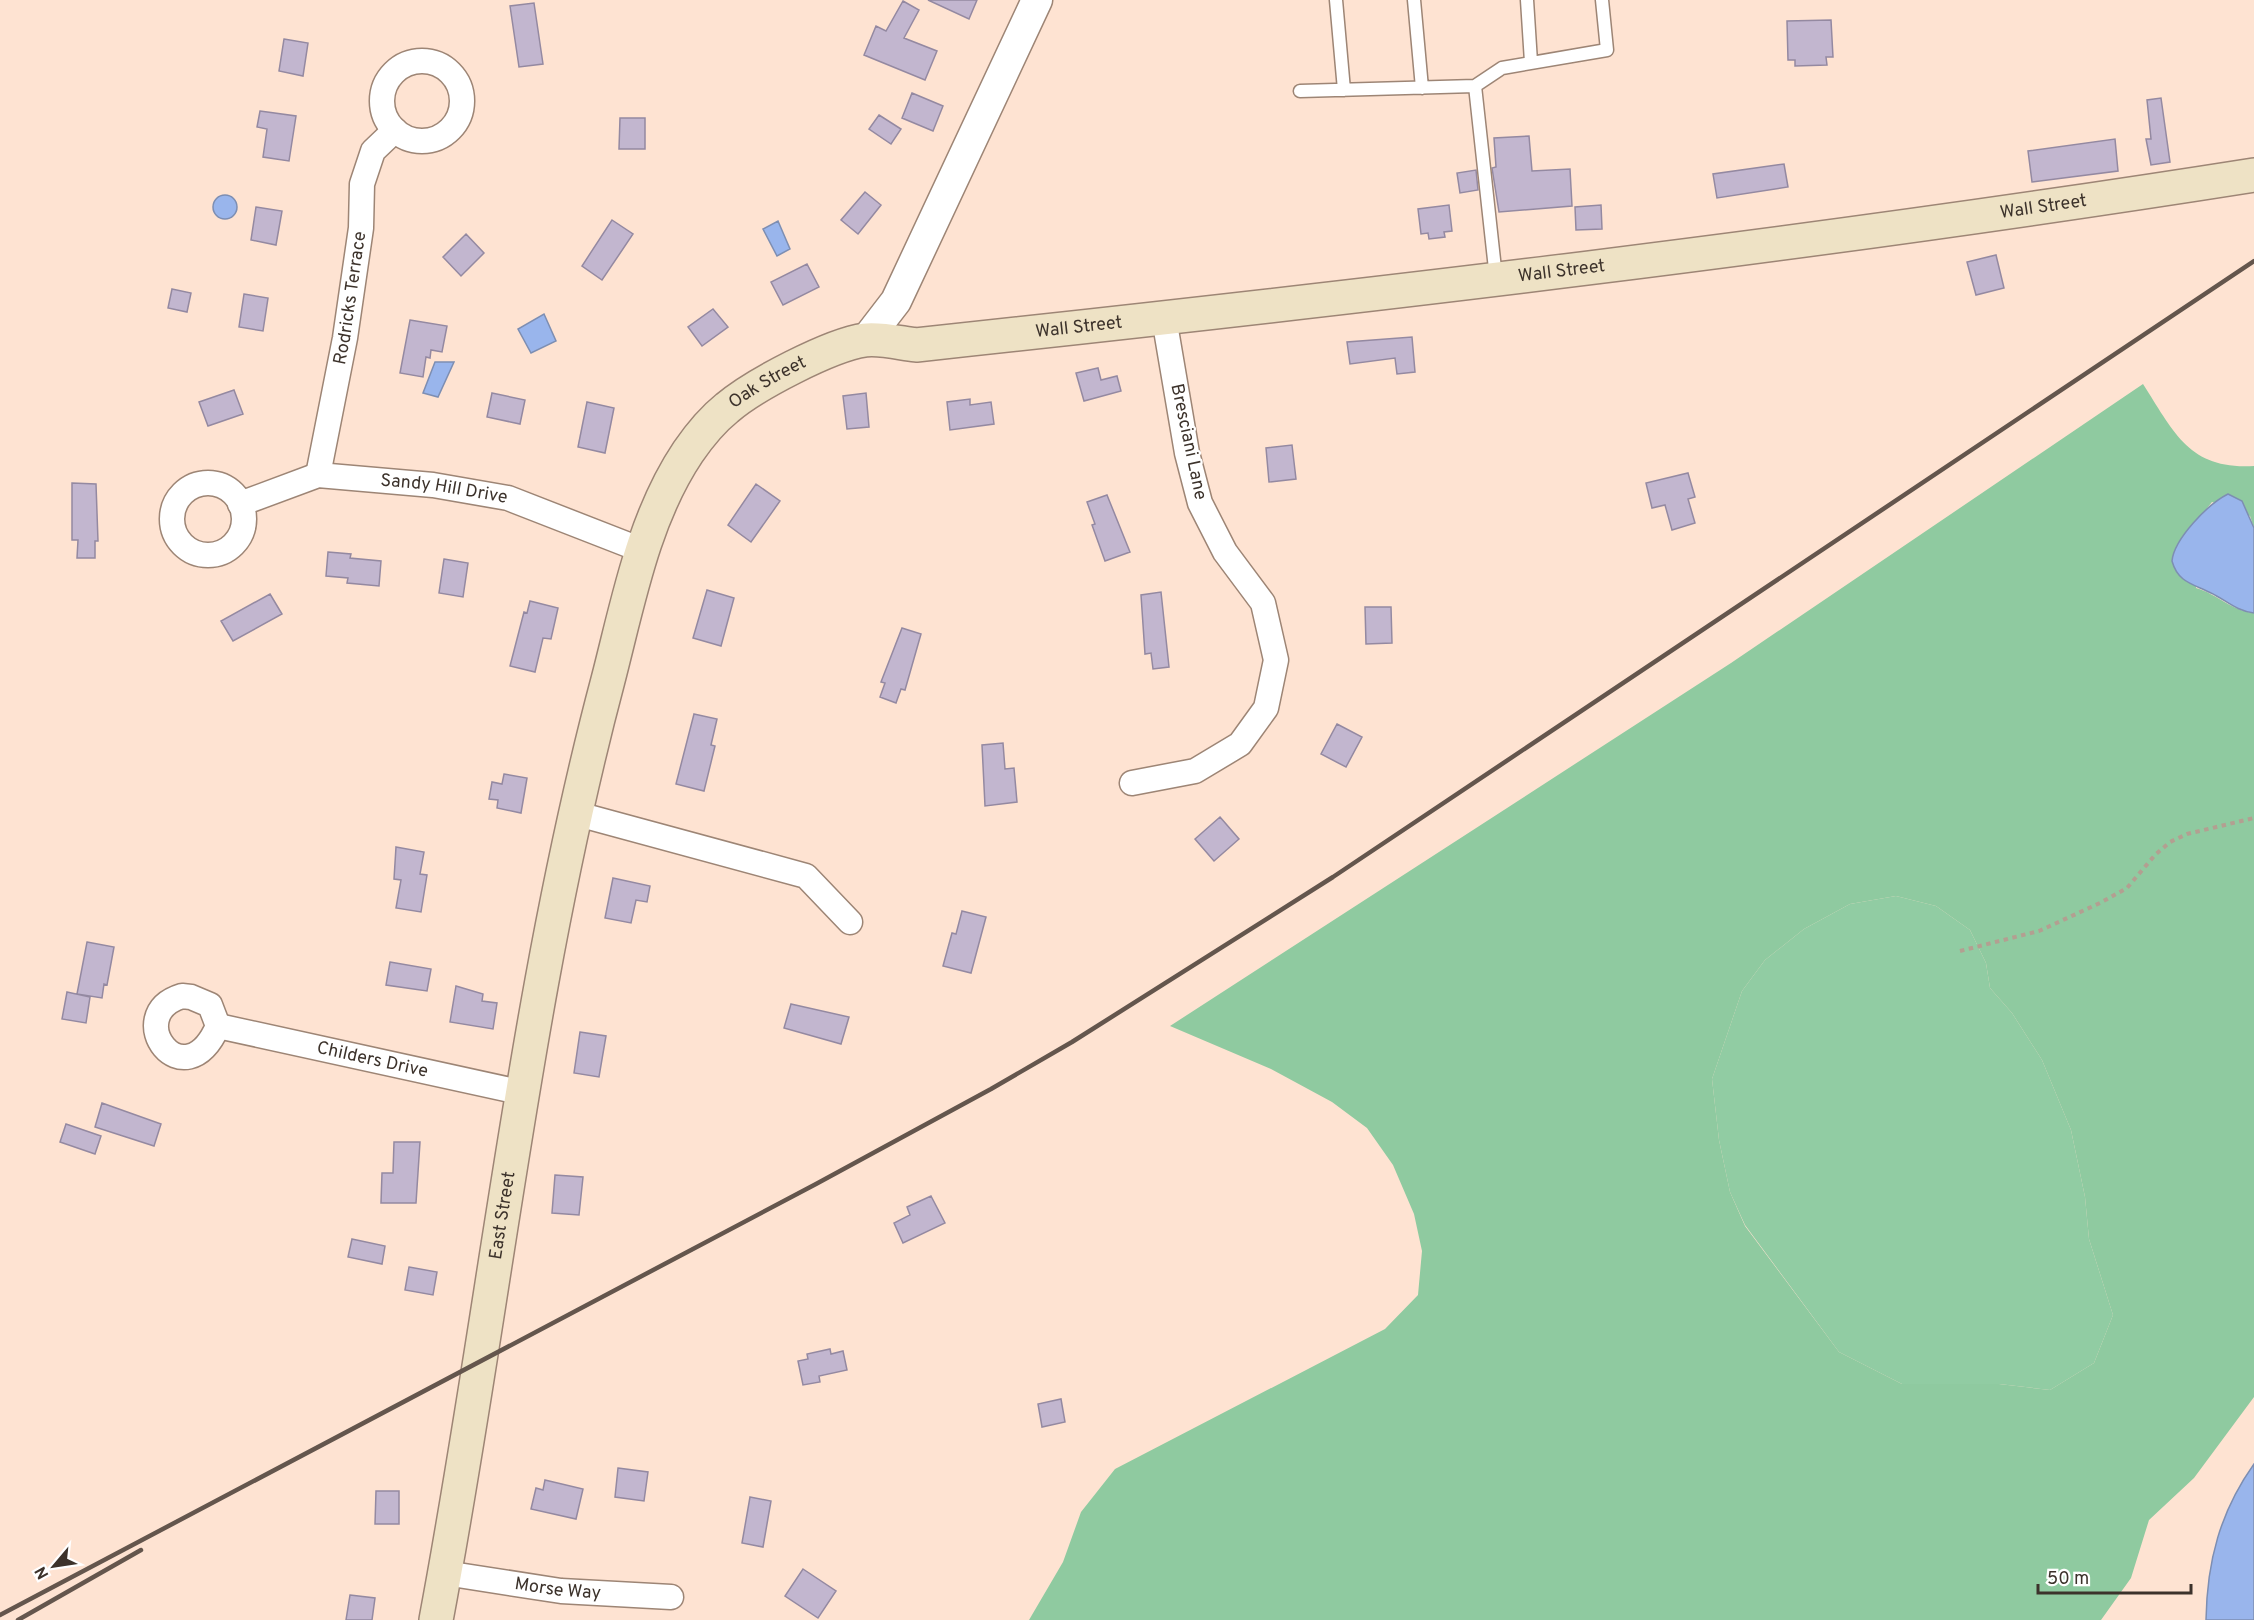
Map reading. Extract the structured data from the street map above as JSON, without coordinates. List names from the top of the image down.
{
  "streets": {
    "main road": ["Wall Street", "Oak Street", "East Street"],
    "street": [
      "Rodricks Terrace",
      "Bresciani Lane",
      "Sandy Hill Drive",
      "Childers Drive",
      "Morse Way"
    ]
  },
  "crossings": [
    ["Wall Street", "Oak Street"],
    ["Wall Street", "Bresciani Lane"],
    ["Rodricks Terrace", "Sandy Hill Drive"],
    ["Oak Street", "Sandy Hill Drive"],
    ["Oak Street", "East Street"],
    ["Childers Drive", "East Street"],
    ["East Street", "Morse Way"]
  ],
  "scale_bar": "50 m",
  "north": "bottom left"
}
